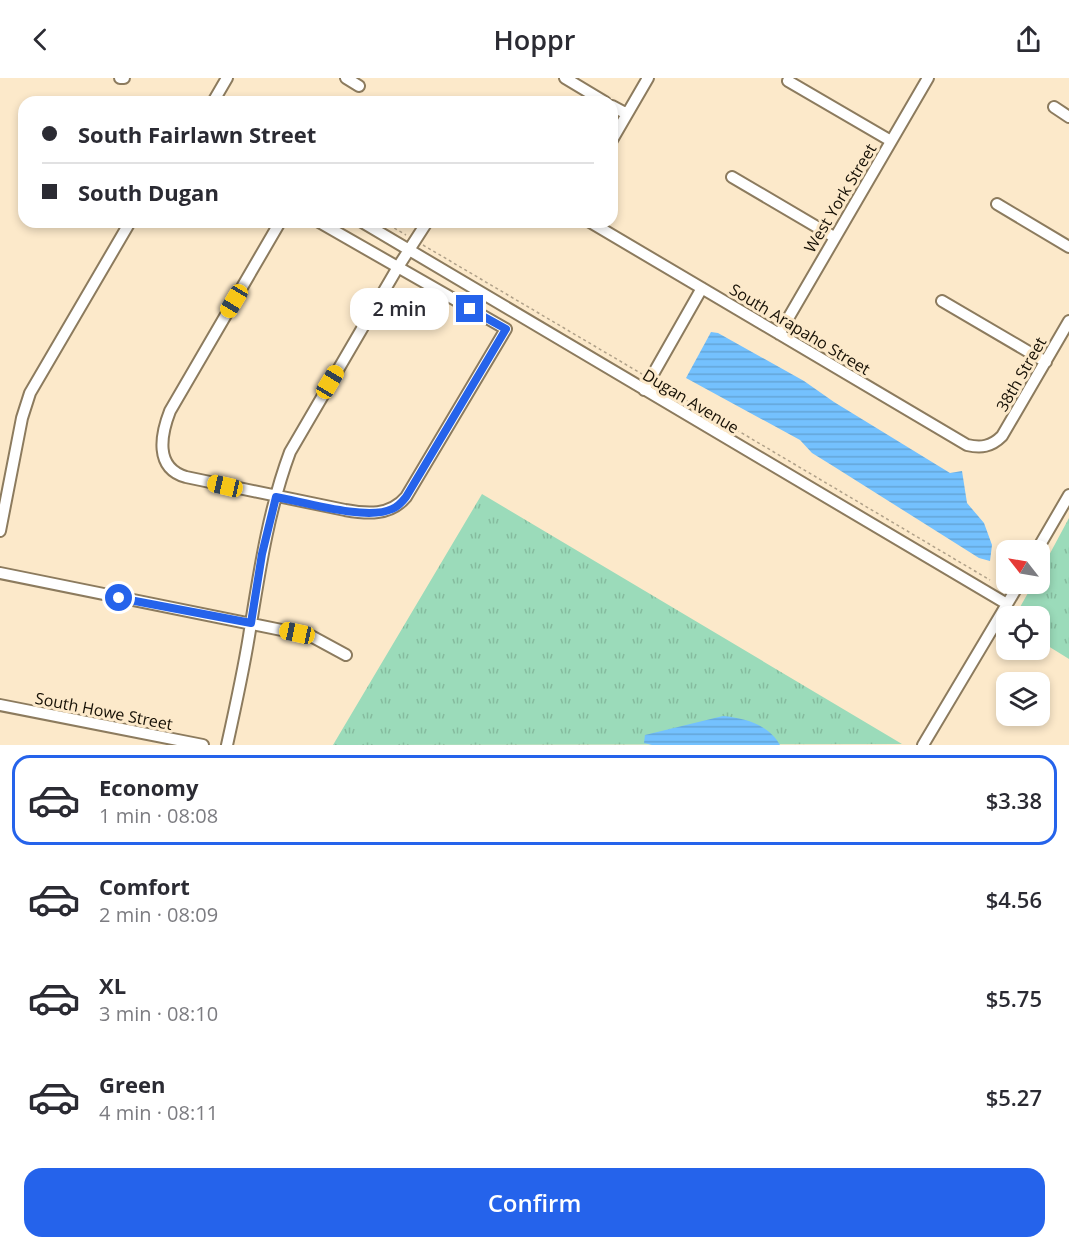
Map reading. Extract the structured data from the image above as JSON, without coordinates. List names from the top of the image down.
{
  "streets": {
    "street": [
      "West York Street",
      "South Arapaho Street",
      "38th Street",
      "Dugan Avenue",
      "South Howe Street"
    ]
  },
  "crossings": [
    ["West York Street", "South Arapaho Street"],
    ["South Arapaho Street", "38th Street"]
  ],
  "north": "top left",
  "page": {
    "header": "Hoppr",
    "banner": ["South Fairlawn Street", "South Dugan"],
    "bubble": "2 min",
    "list": [
      {
        "name": "Economy",
        "note": "1 min · 08:08",
        "value": "$3.38"
      },
      {
        "name": "Comfort",
        "note": "2 min · 08:09",
        "value": "$4.56"
      },
      {
        "name": "XL",
        "note": "3 min · 08:10",
        "value": "$5.75"
      },
      {
        "name": "Green",
        "note": "4 min · 08:11",
        "value": "$5.27"
      }
    ],
    "buttons": "Confirm"
  }
}
